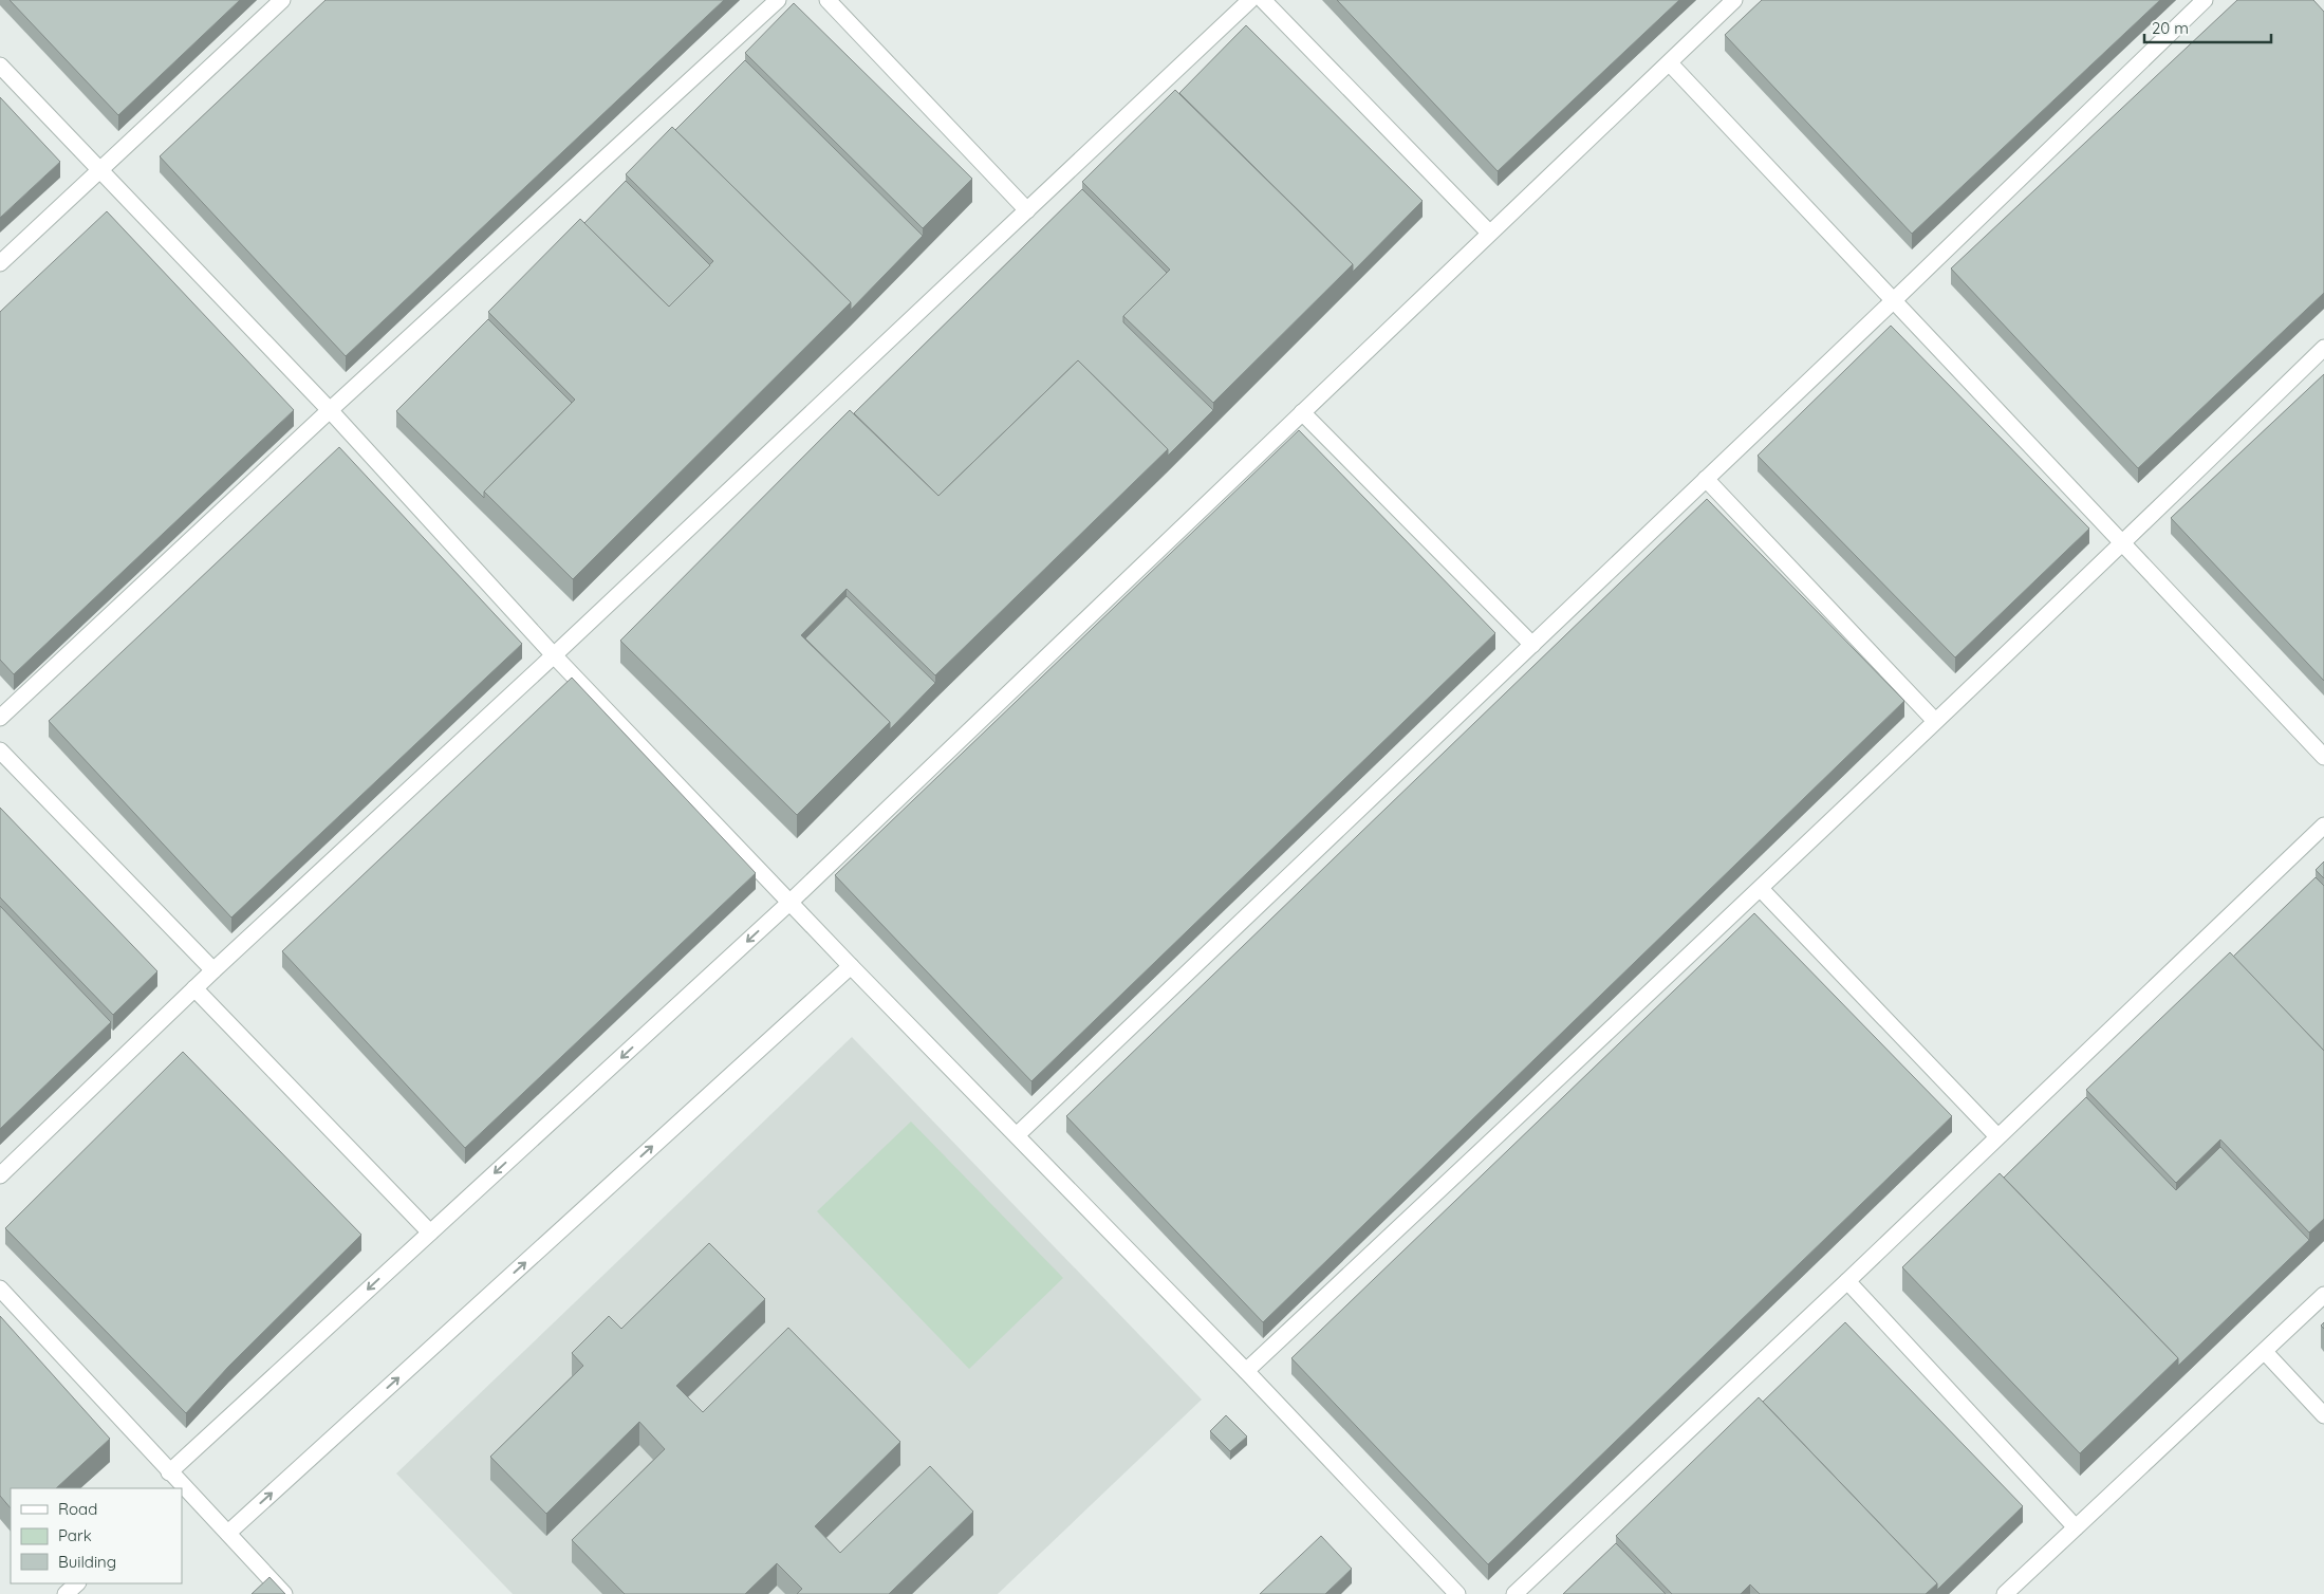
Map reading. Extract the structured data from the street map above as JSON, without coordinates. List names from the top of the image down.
{
  "legend": ["Road", "Park", "Building"],
  "scale_bar": "20 m"
}
